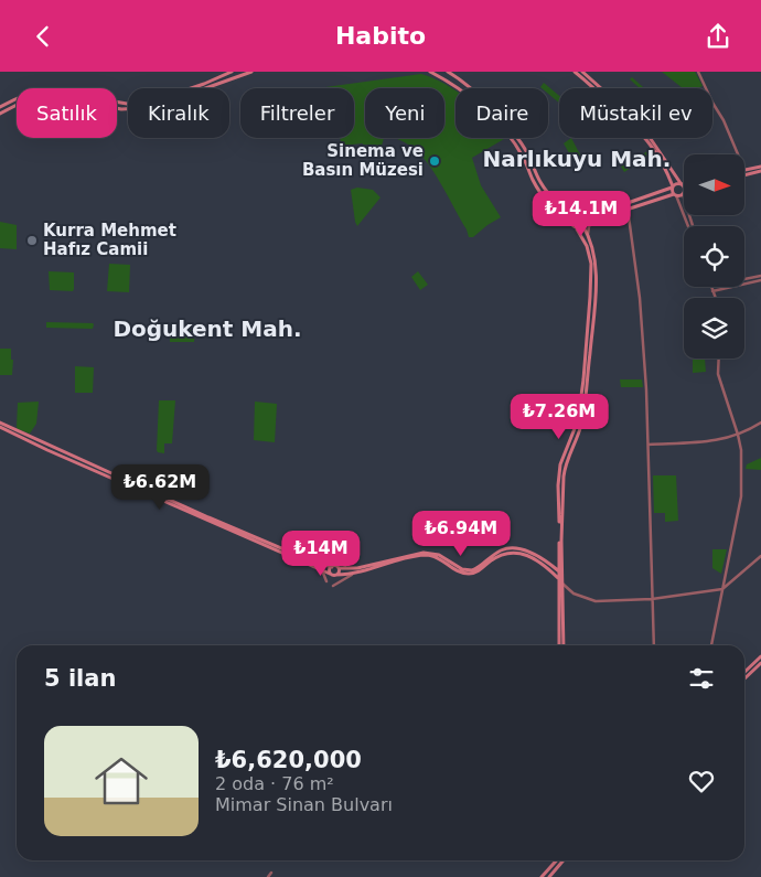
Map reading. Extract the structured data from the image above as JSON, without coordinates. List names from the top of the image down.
{
  "districts": ["Narlıkuyu Mah.", "Doğukent Mah."],
  "places": ["Sinema ve Basın Müzesi", "Kurra Mehmet Hafız Camii"],
  "north": "right",
  "page": {
    "header": "Habito",
    "chip": [
      "Satılık",
      "Kiralık",
      "Filtreler",
      "Yeni",
      "Daire",
      "Müstakil ev"
    ],
    "price": [
      "₺14.1M",
      "₺7.26M",
      "₺6.62M",
      "₺6.94M",
      "₺14M"
    ],
    "heading": "5 ilan",
    "list": [
      {
        "name": "₺6,620,000",
        "note": "2 oda · 76 m² · Mimar Sinan Bulvarı"
      }
    ]
  }
}
